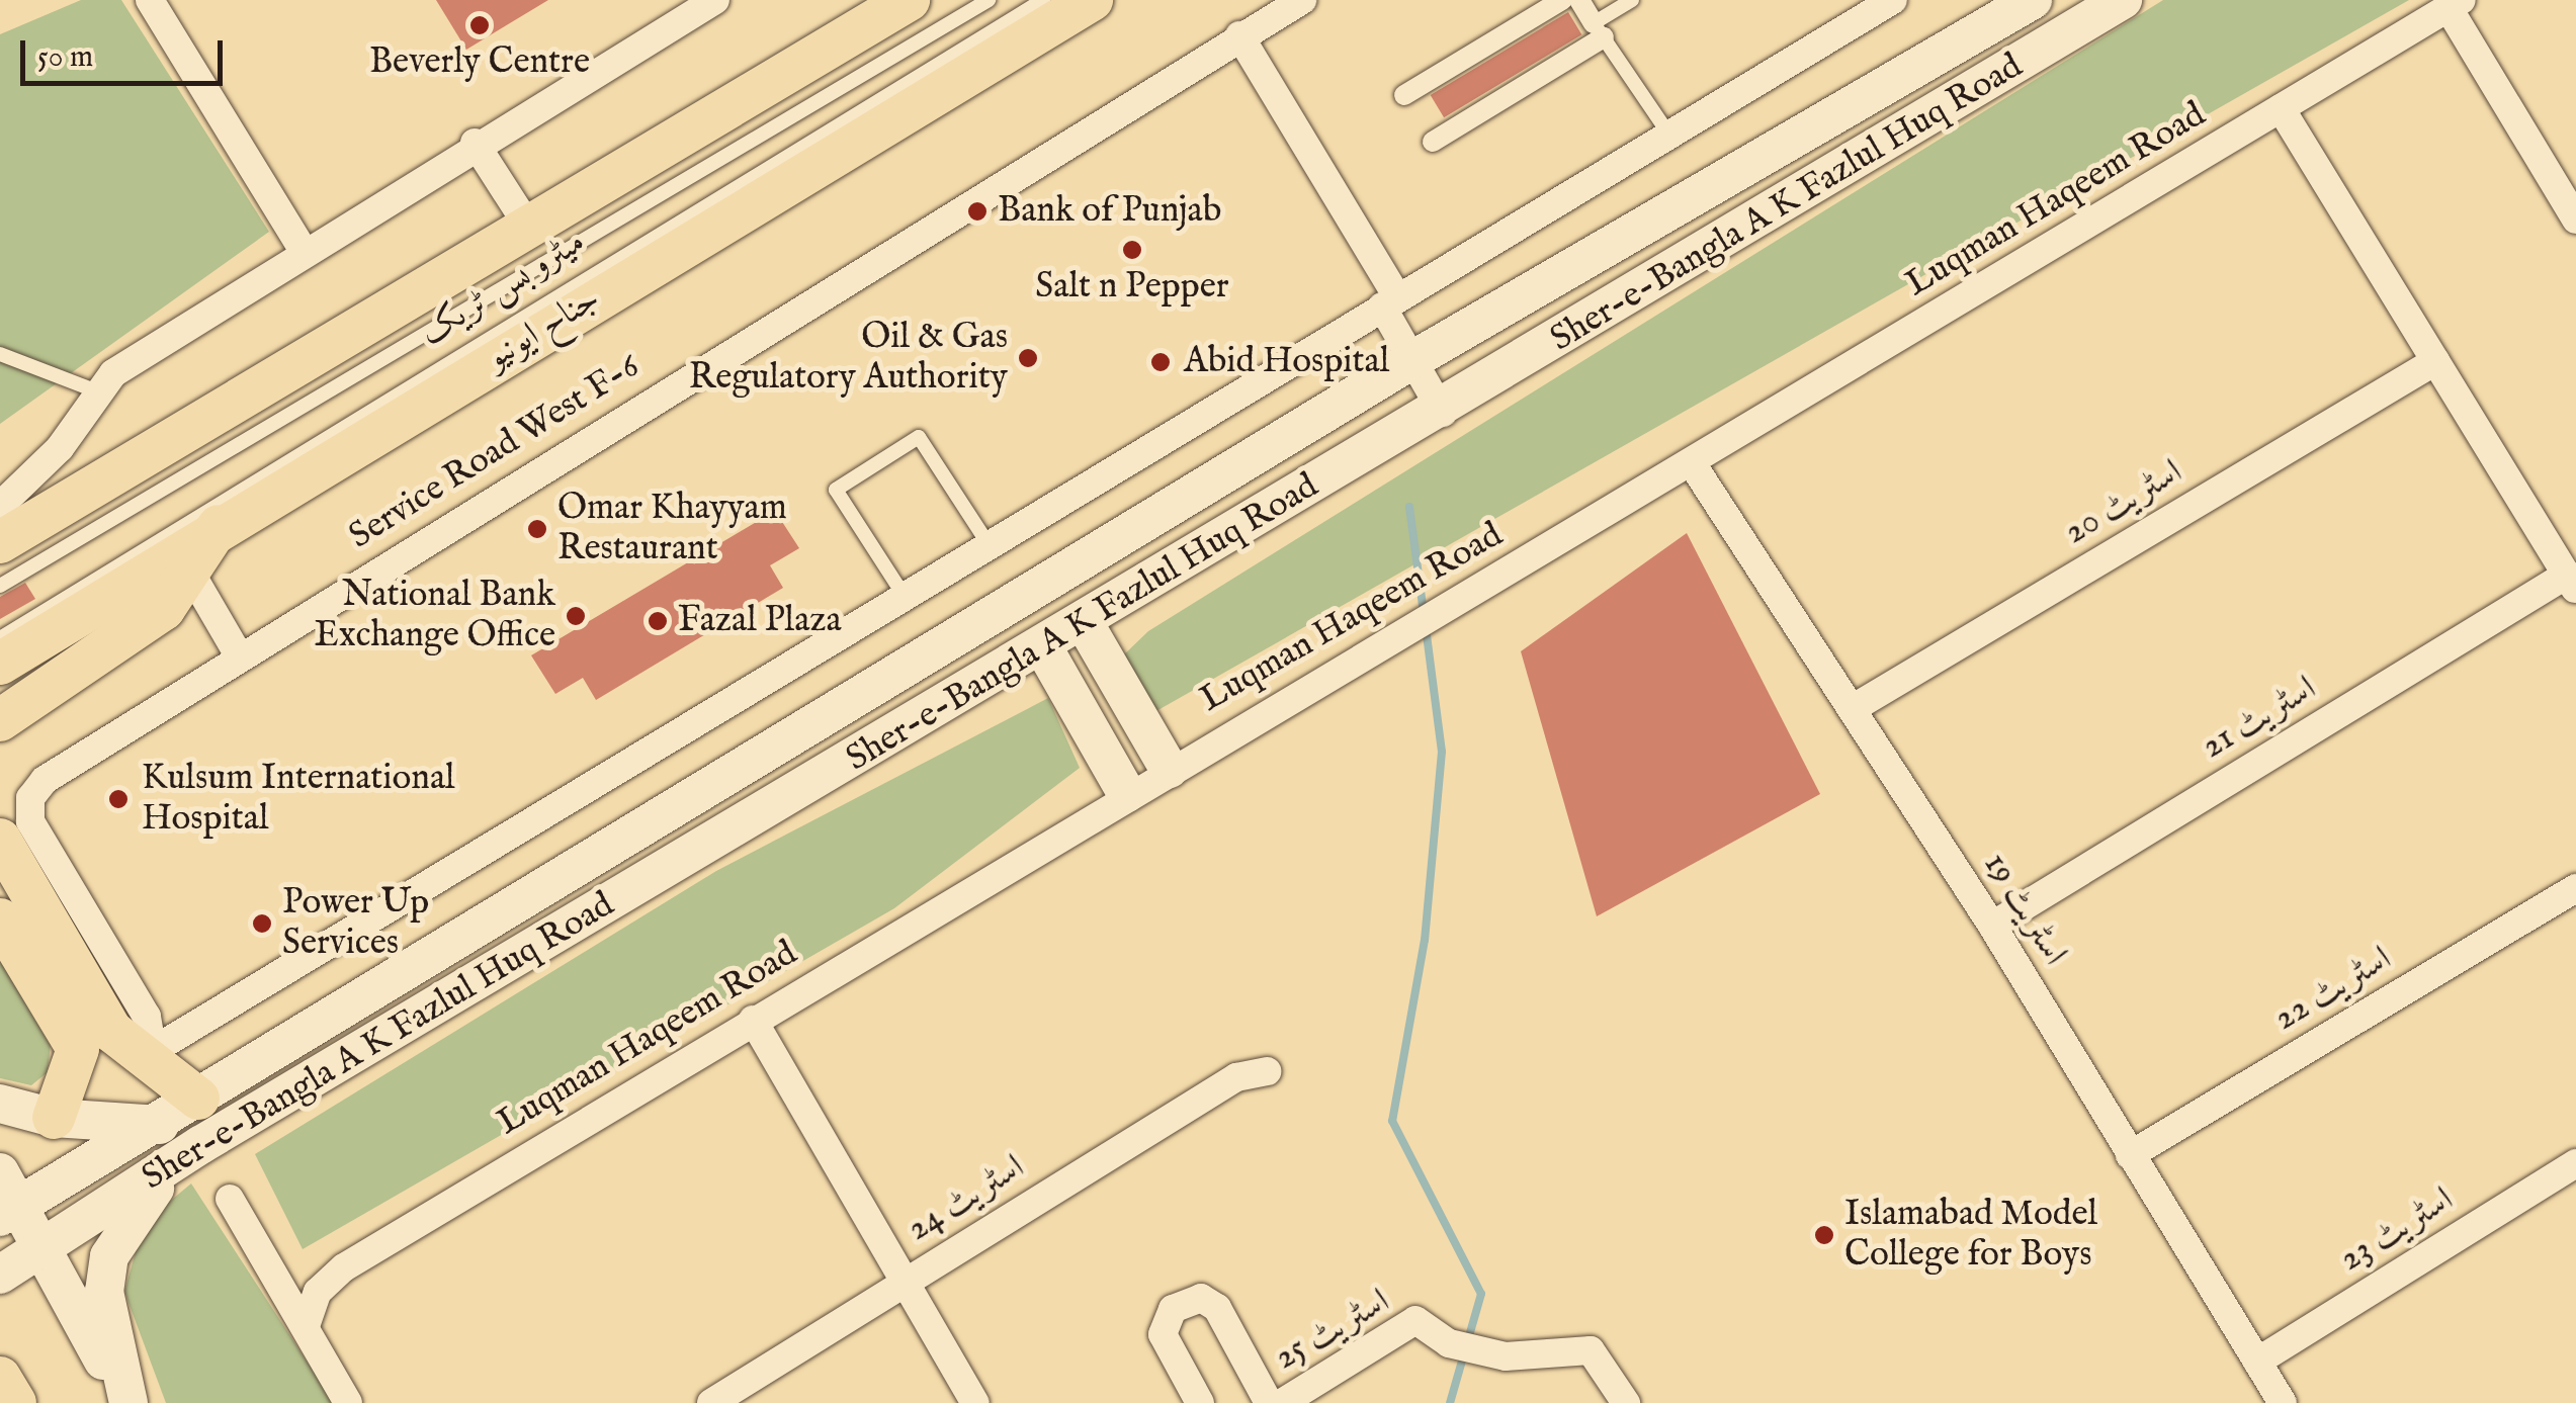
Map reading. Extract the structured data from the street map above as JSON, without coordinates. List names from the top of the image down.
{
  "streets": {
    "main road": ["Sher-e-Bangla A K Fazlul Huq Road", "جناح ایونیو"],
    "street": [
      "Luqman Haqeem Road",
      "Service Road West F-6",
      "اسٹریٹ 20",
      "اسٹریٹ 21",
      "اسٹریٹ 19",
      "اسٹریٹ 22",
      "اسٹریٹ 24",
      "اسٹریٹ 23",
      "اسٹریٹ 25"
    ],
    "lane": ["میٹرو بس ٹریک"]
  },
  "crossings": [
    ["Luqman Haqeem Road", "اسٹریٹ 19"],
    ["اسٹریٹ 20", "اسٹریٹ 19"],
    ["اسٹریٹ 21", "اسٹریٹ 19"],
    ["اسٹریٹ 19", "اسٹریٹ 22"],
    ["اسٹریٹ 19", "اسٹریٹ 23"]
  ],
  "places": [
    "Beverly Centre",
    "Bank of Punjab",
    "Salt n Pepper",
    "Oil & Gas Regulatory Authority",
    "Abid Hospital",
    "Omar Khayyam Restaurant",
    "National Bank Exchange Office",
    "Fazal Plaza",
    "Kulsum International Hospital",
    "Power Up Services",
    "Islamabad Model College for Boys"
  ],
  "scale_bar": "50 m"
}
